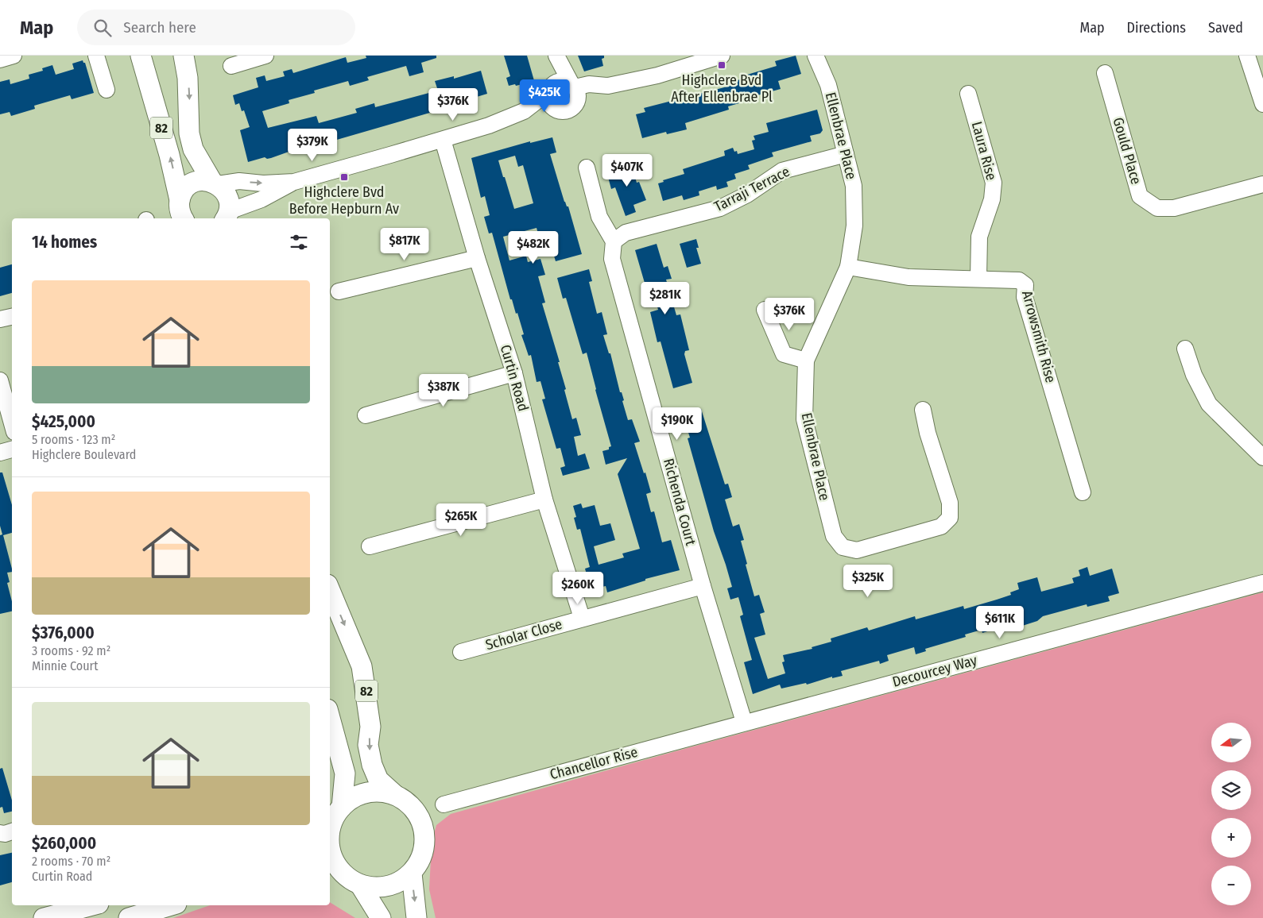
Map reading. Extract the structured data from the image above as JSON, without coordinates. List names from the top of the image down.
{
  "streets": {
    "main road": ["82"],
    "street": [
      "Ellenbrae Place",
      "Laura Rise",
      "Gould Place",
      "Tarraji Terrace",
      "Arrowsmith Rise",
      "Curtin Road",
      "Richenda Court",
      "Scholar Close",
      "Decourcey Way",
      "Chancellor Rise"
    ]
  },
  "crossings": [
    ["Ellenbrae Place", "Tarraji Terrace"],
    ["Ellenbrae Place", "Arrowsmith Rise"],
    ["Laura Rise", "Arrowsmith Rise"],
    ["Tarraji Terrace", "Richenda Court"],
    ["Curtin Road", "Scholar Close"],
    ["Richenda Court", "Scholar Close"],
    ["Richenda Court", "Decourcey Way"],
    ["Richenda Court", "Chancellor Rise"],
    ["Decourcey Way", "Chancellor Rise"]
  ],
  "places": {
    "transit": ["Highclere Bvd After Ellenbrae Pl", "Highclere Bvd Before Hepburn Av"]
  },
  "north": "left",
  "page": {
    "header": "Map",
    "search": "Search here",
    "nav": ["Map", "Directions", "Saved"],
    "price": [
      "$425K",
      "$376K",
      "$379K",
      "$407K",
      "$817K",
      "$482K",
      "$281K",
      "$376K",
      "$387K",
      "$190K",
      "$265K",
      "$325K",
      "$260K",
      "$611K"
    ],
    "heading": "14 homes",
    "list": [
      {
        "name": "$425,000",
        "note": "5 rooms · 123 m² · Highclere Boulevard"
      },
      {
        "name": "$376,000",
        "note": "3 rooms · 92 m² · Minnie Court"
      },
      {
        "name": "$260,000",
        "note": "2 rooms · 70 m² · Curtin Road"
      }
    ],
    "map_buttons": ["+", "−"]
  }
}
